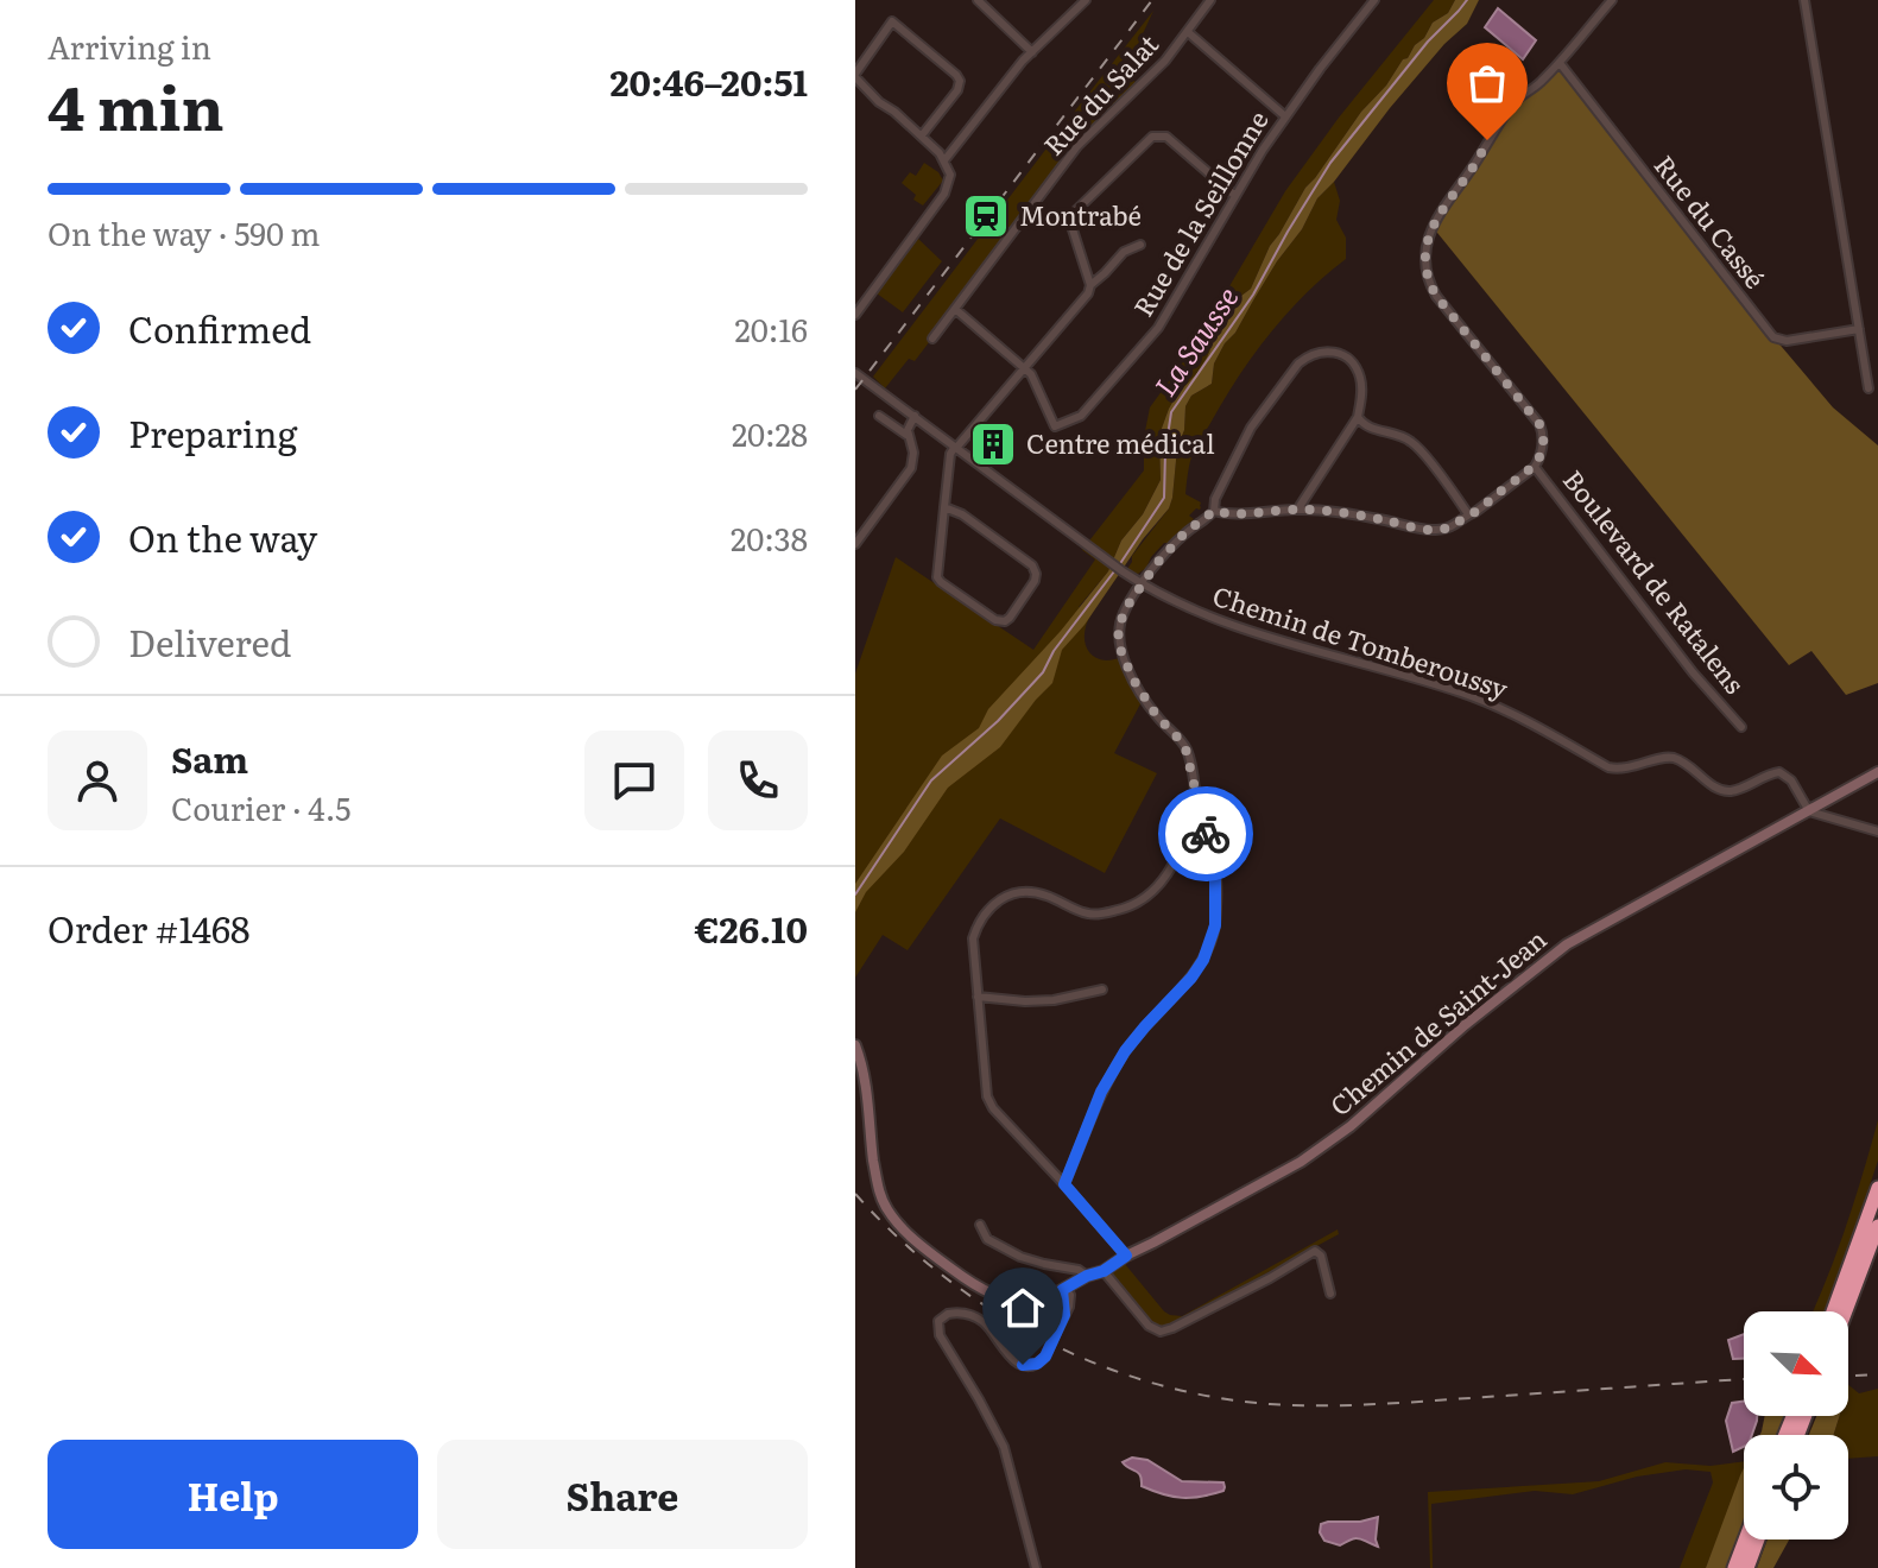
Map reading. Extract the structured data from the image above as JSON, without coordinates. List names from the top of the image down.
{
  "streets": {
    "street": [
      "Rue du Salat",
      "Rue de la Seillonne",
      "Rue du Cassé",
      "Boulevard de Ratalens",
      "Chemin de Tomberoussy",
      "Chemin de Saint-Jean"
    ]
  },
  "crossings": [
    ["Rue du Cassé", "Boulevard de Ratalens"],
    ["Chemin de Tomberoussy", "Chemin de Saint-Jean"]
  ],
  "water": ["La Sausse"],
  "places": {
    "station": ["Montrabé"],
    "building": ["Centre médical"]
  },
  "north": "bottom right",
  "page": {
    "heading": ["4 min", "Arriving in", "20:46–20:51"],
    "panel": [
      "Sam",
      "Courier · 4.5",
      "Order #1468",
      "€26.10"
    ],
    "bar": "On the way · 590 m",
    "list": [
      ["Confirmed", "20:16"],
      ["Preparing", "20:28"],
      ["On the way", "20:38"],
      "Delivered"
    ],
    "buttons": ["Help", "Share"]
  }
}
